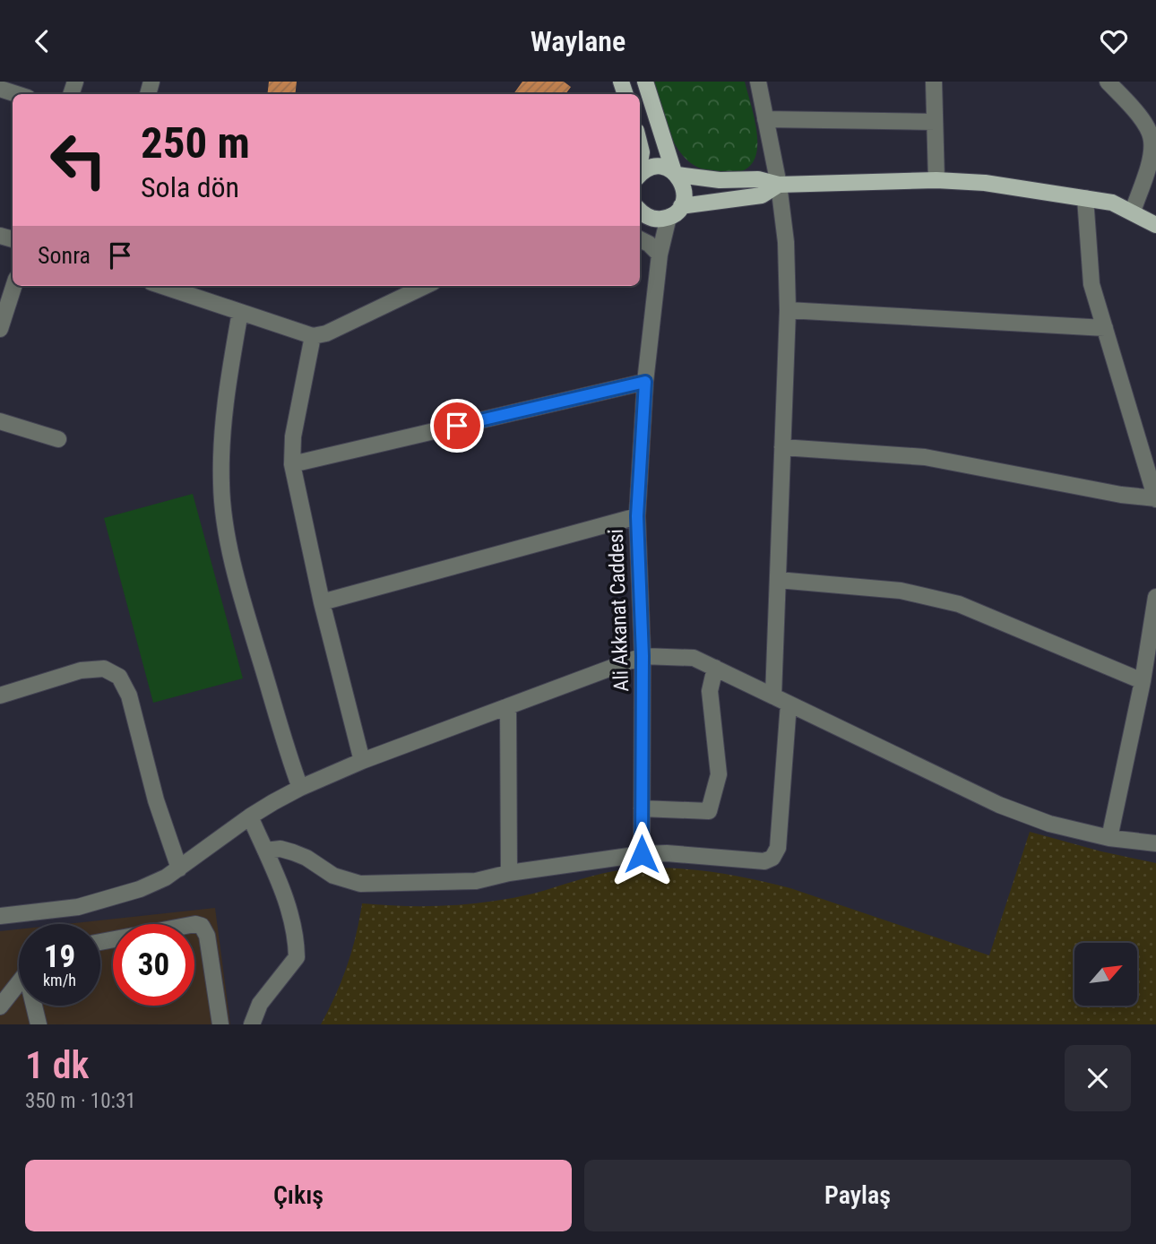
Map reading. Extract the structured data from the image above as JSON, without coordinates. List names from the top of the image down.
{
  "streets": {
    "street": ["Ali Akkanat Caddesi"]
  },
  "north": "top right",
  "page": {
    "header": "Waylane",
    "turn": ["250 m", "Sola dön"],
    "then": "Sonra",
    "speed": "19 km/h",
    "limit": "30",
    "heading": ["1 dk", "350 m · 10:31"],
    "buttons": ["Çıkış", "Paylaş"]
  }
}
